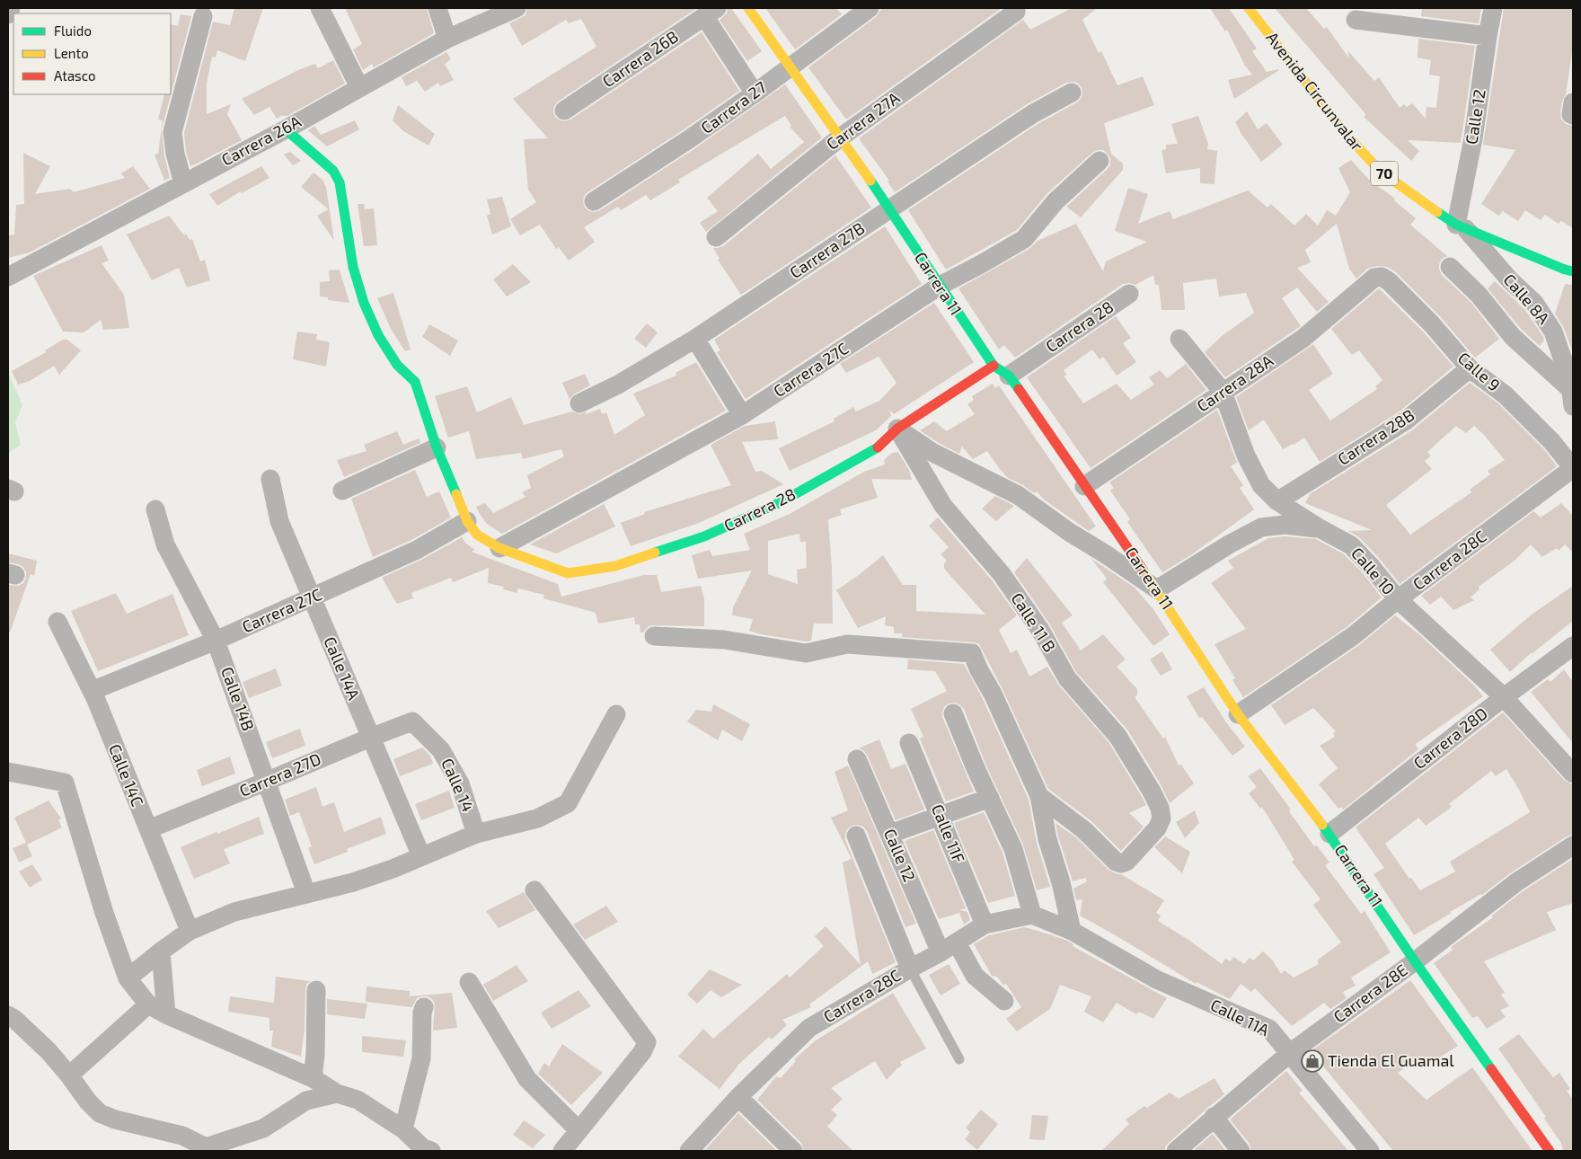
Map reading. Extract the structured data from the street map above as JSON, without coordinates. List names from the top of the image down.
{
  "streets": {
    "street": [
      "Carrera 26B",
      "Avenida Circunvalar",
      "Carrera 27",
      "Calle 12",
      "Carrera 27A",
      "Carrera 26A",
      "70",
      "Carrera 27B",
      "Carrera 11",
      "Calle 8A",
      "Carrera 28",
      "Carrera 27C",
      "Calle 9",
      "Carrera 28A",
      "Carrera 28B",
      "Carrera 28C",
      "Calle 10",
      "Calle 11 B",
      "Calle 14A",
      "Calle 14B",
      "Carrera 28D",
      "Calle 14C",
      "Carrera 27D",
      "Calle 14",
      "Calle 11F",
      "Carrera 28E",
      "Calle 11A"
    ]
  },
  "crossings": [
    ["Avenida Circunvalar", "Calle 12"],
    ["Avenida Circunvalar", "Calle 8A"],
    ["Carrera 27", "Carrera 11"],
    ["Calle 12", "Calle 8A"],
    ["Calle 12", "Carrera 28C"],
    ["Carrera 27A", "Carrera 11"],
    ["Carrera 26A", "Carrera 28"],
    ["Carrera 27B", "Carrera 11"],
    ["Carrera 11", "Carrera 28"],
    ["Carrera 11", "Carrera 27C"],
    ["Carrera 11", "Carrera 28A"],
    ["Carrera 11", "Carrera 28C"],
    ["Carrera 11", "Carrera 28D"],
    ["Carrera 11", "Carrera 28E"],
    ["Carrera 28", "Carrera 27C"],
    ["Carrera 28", "Calle 11 B"],
    ["Carrera 27C", "Calle 14A"],
    ["Carrera 27C", "Calle 14B"],
    ["Carrera 27C", "Calle 14C"],
    ["Calle 9", "Carrera 28A"],
    ["Calle 9", "Carrera 28B"],
    ["Calle 9", "Carrera 28C"],
    ["Carrera 28A", "Calle 10"],
    ["Carrera 28B", "Calle 10"],
    ["Carrera 28C", "Calle 10"],
    ["Carrera 28C", "Calle 11F"],
    ["Calle 10", "Carrera 28D"],
    ["Calle 14A", "Carrera 27D"],
    ["Calle 14B", "Carrera 27D"],
    ["Calle 14C", "Carrera 27D"],
    ["Carrera 27D", "Calle 14"],
    ["Carrera 28E", "Calle 11A"]
  ],
  "places": {
    "shop": ["Tienda El Guamal"]
  },
  "legend": ["Fluido", "Lento", "Atasco"]
}
